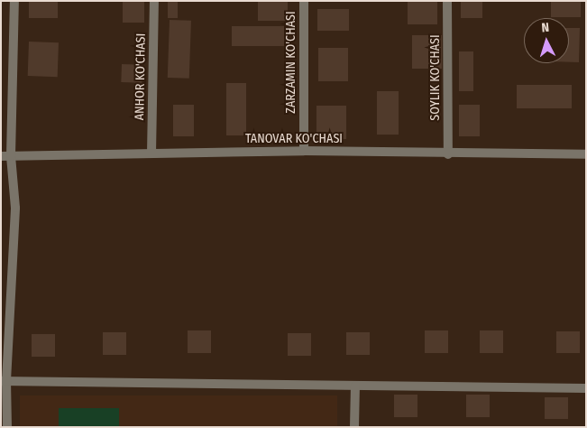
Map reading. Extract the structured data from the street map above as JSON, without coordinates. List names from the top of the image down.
{
  "streets": {
    "street": [
      "ZARZAMIN KO'CHASI",
      "ANHOR KO'CHASI",
      "SOYLIK KO'CHASI",
      "TANOVAR KO'CHASI"
    ]
  },
  "crossings": [
    ["ZARZAMIN KO'CHASI", "TANOVAR KO'CHASI"],
    ["ANHOR KO'CHASI", "TANOVAR KO'CHASI"],
    ["SOYLIK KO'CHASI", "TANOVAR KO'CHASI"]
  ],
  "north": "top"
}
